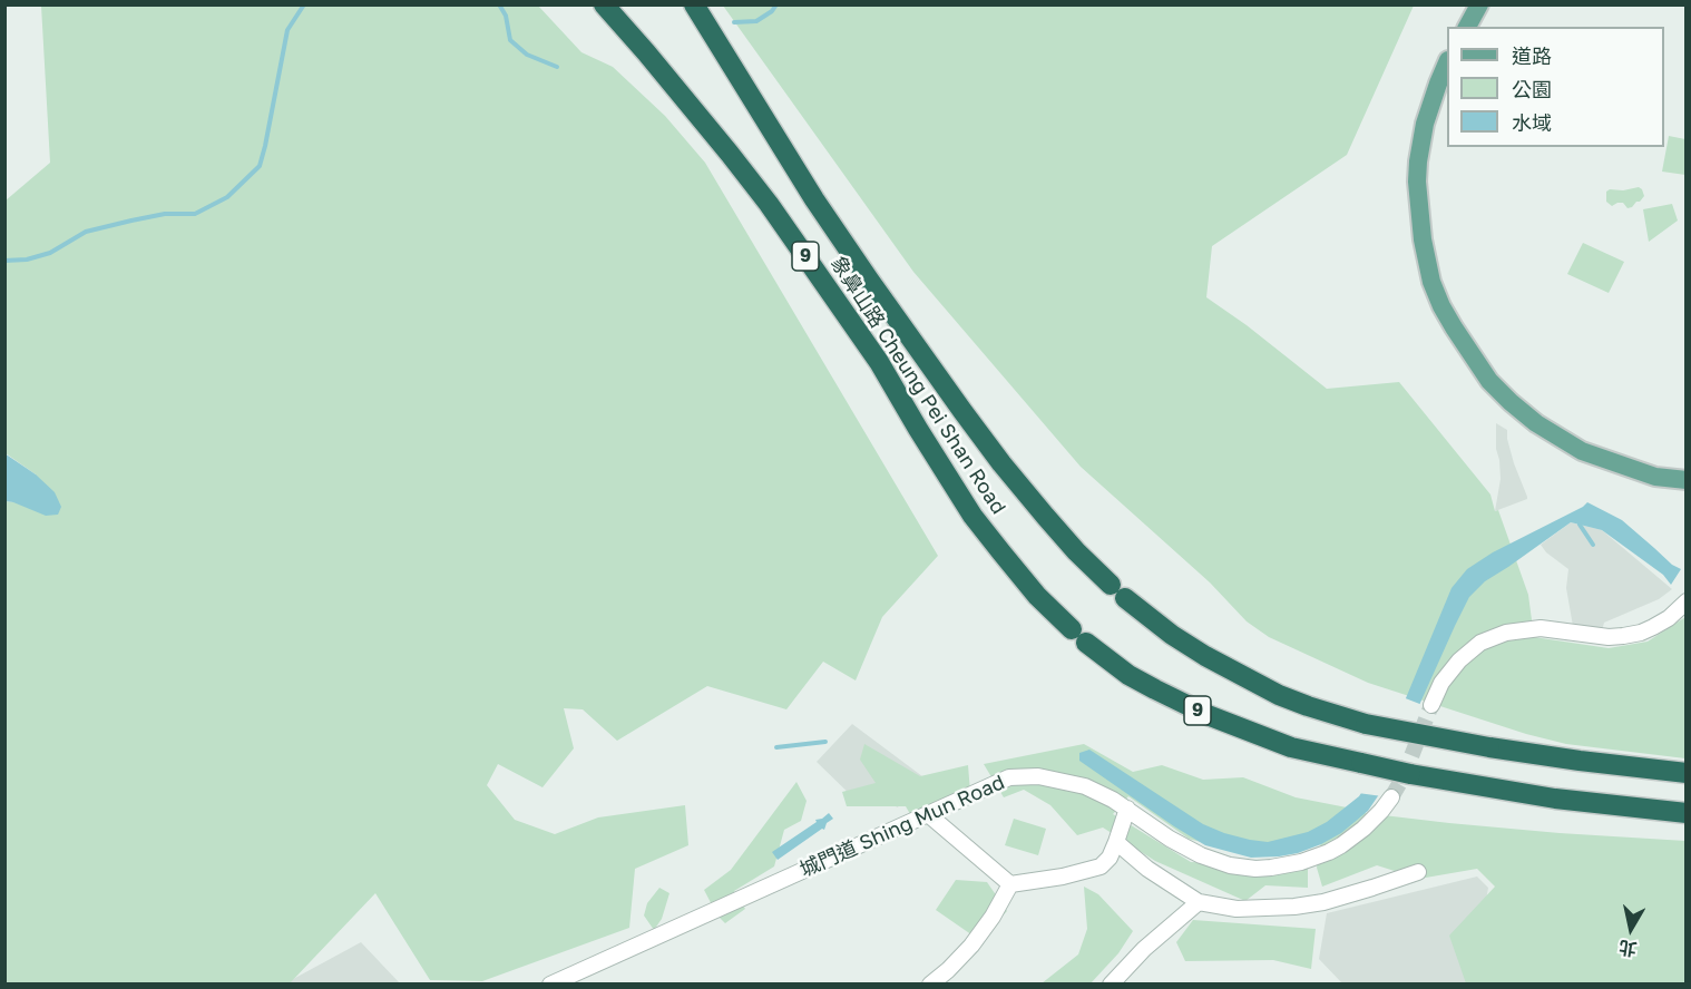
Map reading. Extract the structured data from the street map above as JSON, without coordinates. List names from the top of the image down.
{
  "streets": {
    "highway": ["9", "象鼻山路 Cheung Pei Shan Road"],
    "street": ["城門道 Shing Mun Road"]
  },
  "legend": ["道路", "公園", "水域"],
  "north": "bottom"
}
